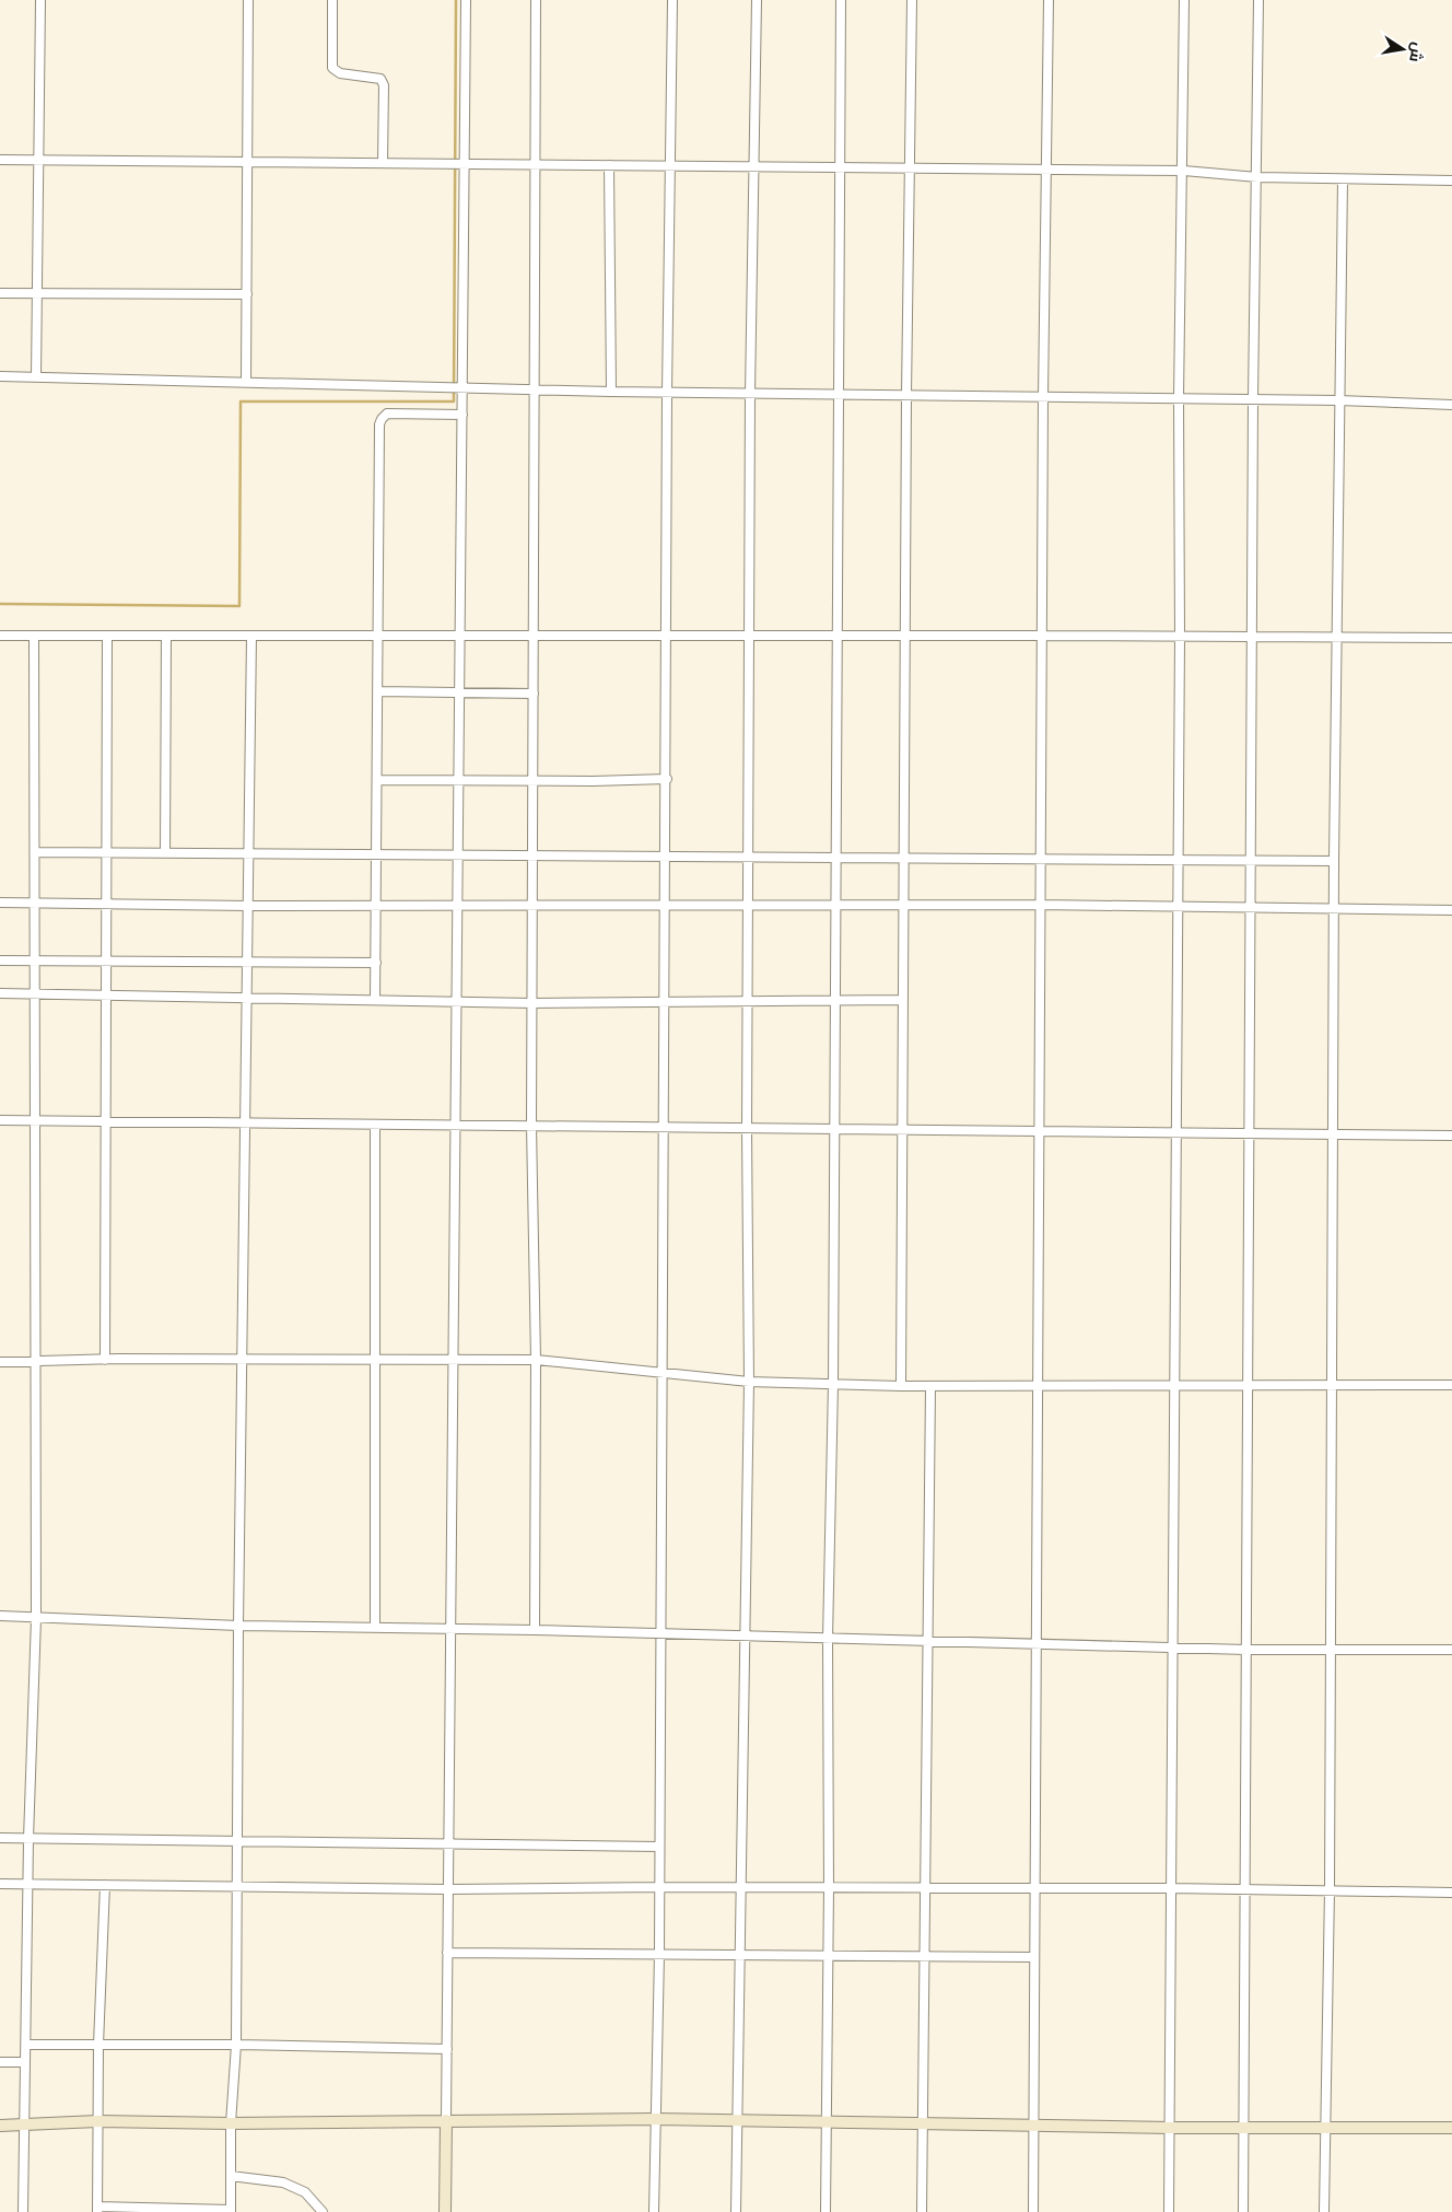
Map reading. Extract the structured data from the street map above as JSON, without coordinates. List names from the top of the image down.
{
  "north": "right"
}
